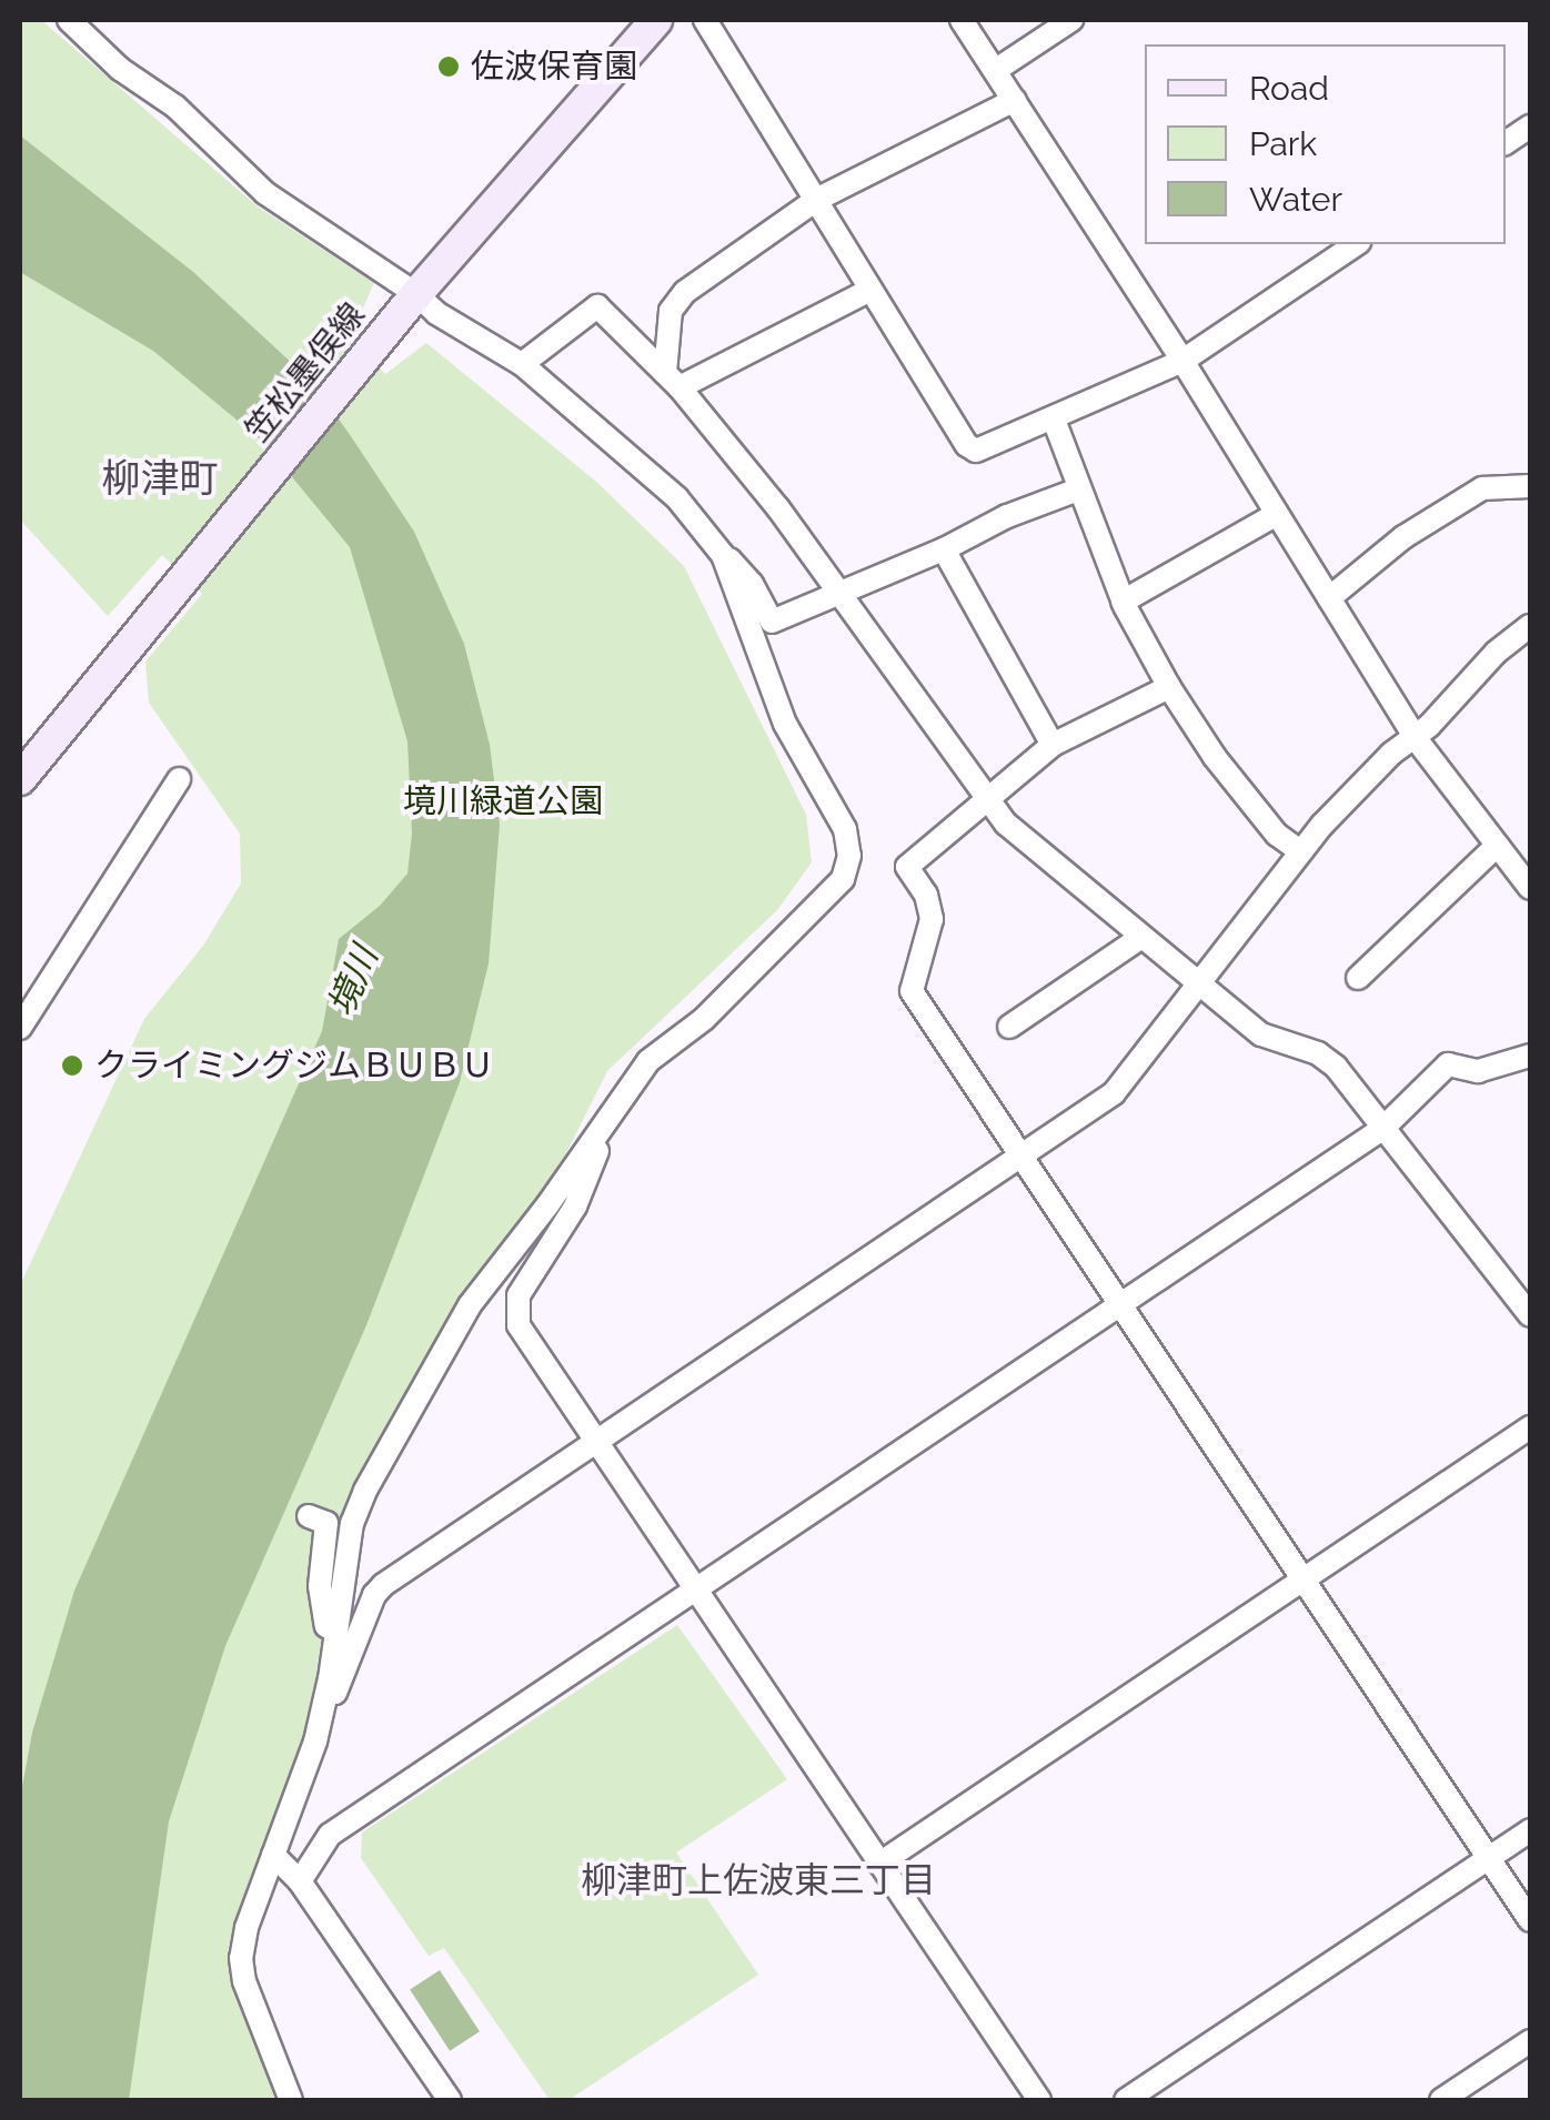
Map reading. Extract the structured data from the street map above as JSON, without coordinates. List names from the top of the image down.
{
  "streets": {
    "main road": ["笠松墨俣線"]
  },
  "districts": ["柳津町", "柳津町上佐波東三丁目"],
  "water": ["境川"],
  "parks": ["境川緑道公園"],
  "places": ["佐波保育園", "クライミングジムＢＵＢＵ"],
  "legend": ["Road", "Park", "Water"]
}
